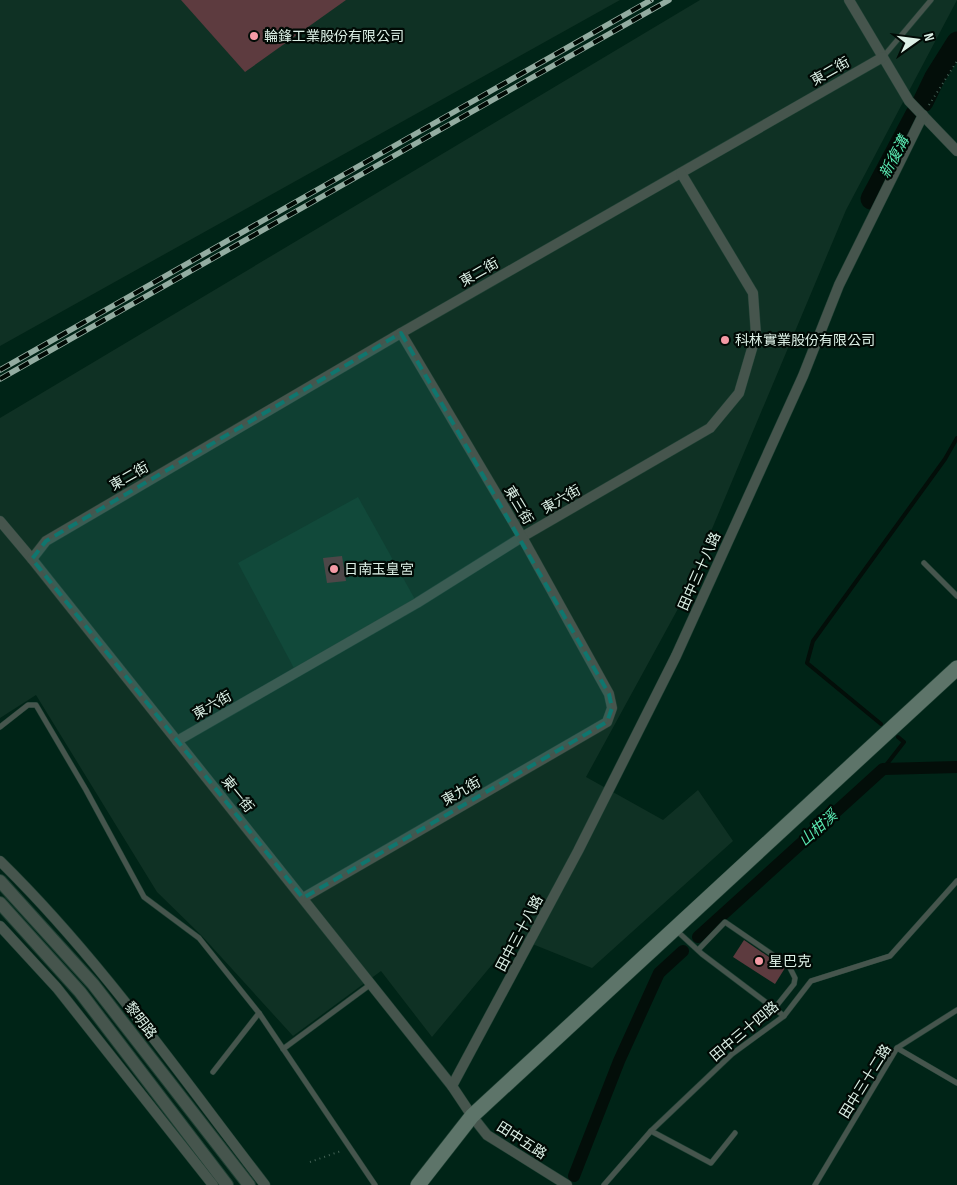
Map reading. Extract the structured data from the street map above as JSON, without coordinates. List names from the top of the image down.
{
  "streets": {
    "street": [
      "東二街",
      "東六街",
      "東三街",
      "田中三十八路",
      "東九街",
      "東一街",
      "黎明路",
      "田中五路"
    ],
    "lane": ["田中三十四路", "田中三十二路"]
  },
  "crossings": [
    ["東二街", "東六街"],
    ["東二街", "東三街"],
    ["東二街", "東一街"],
    ["東六街", "東三街"],
    ["東六街", "東一街"],
    ["東三街", "東九街"],
    ["田中三十八路", "東一街"],
    ["田中三十八路", "田中五路"],
    ["東九街", "東一街"],
    ["東一街", "田中五路"]
  ],
  "water": ["新復溝", "山柑溪"],
  "places": [
    "輪鋒工業股份有限公司",
    "科林實業股份有限公司",
    "日南玉皇宮",
    "星巴克"
  ],
  "north": "right"
}
